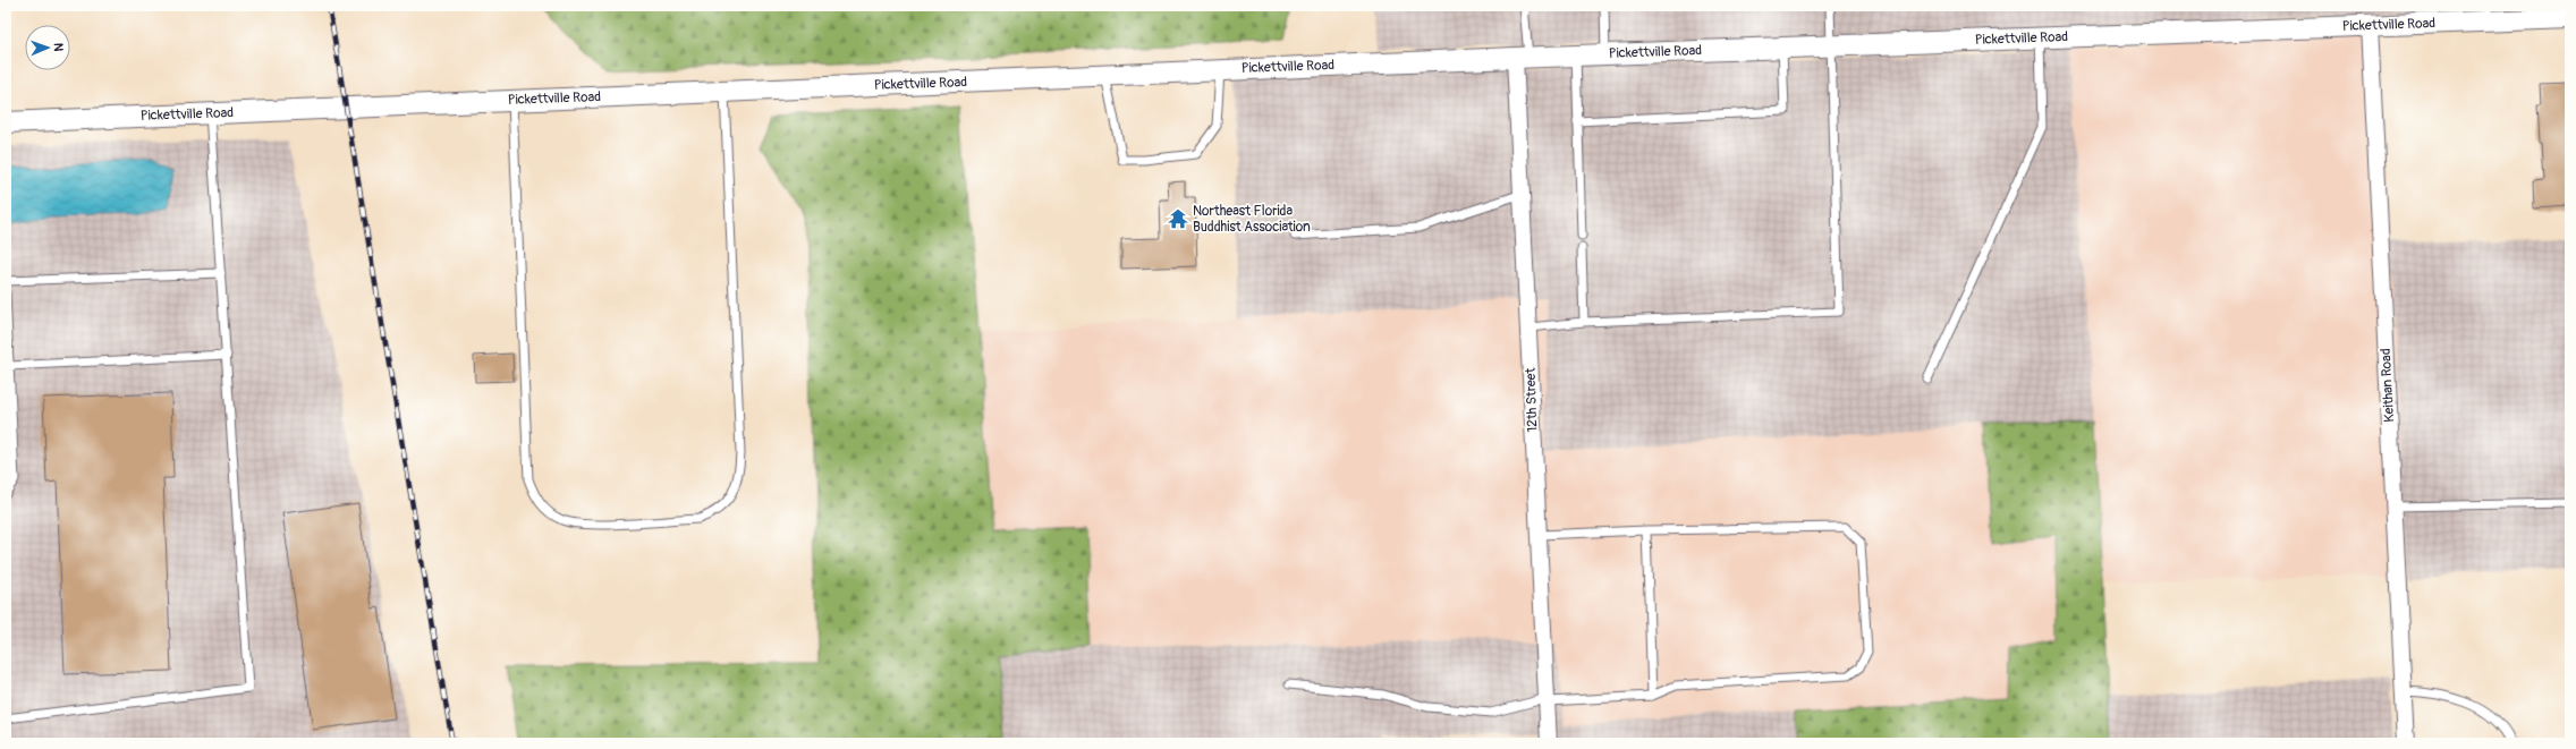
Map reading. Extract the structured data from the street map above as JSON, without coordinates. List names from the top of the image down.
{
  "streets": {
    "street": ["Pickettville Road", "Keithan Road", "12th Street"]
  },
  "crossings": [
    ["Pickettville Road", "Keithan Road"],
    ["Pickettville Road", "12th Street"]
  ],
  "places": {
    "temple": ["Northeast Florida Buddhist Association"]
  },
  "north": "right"
}
